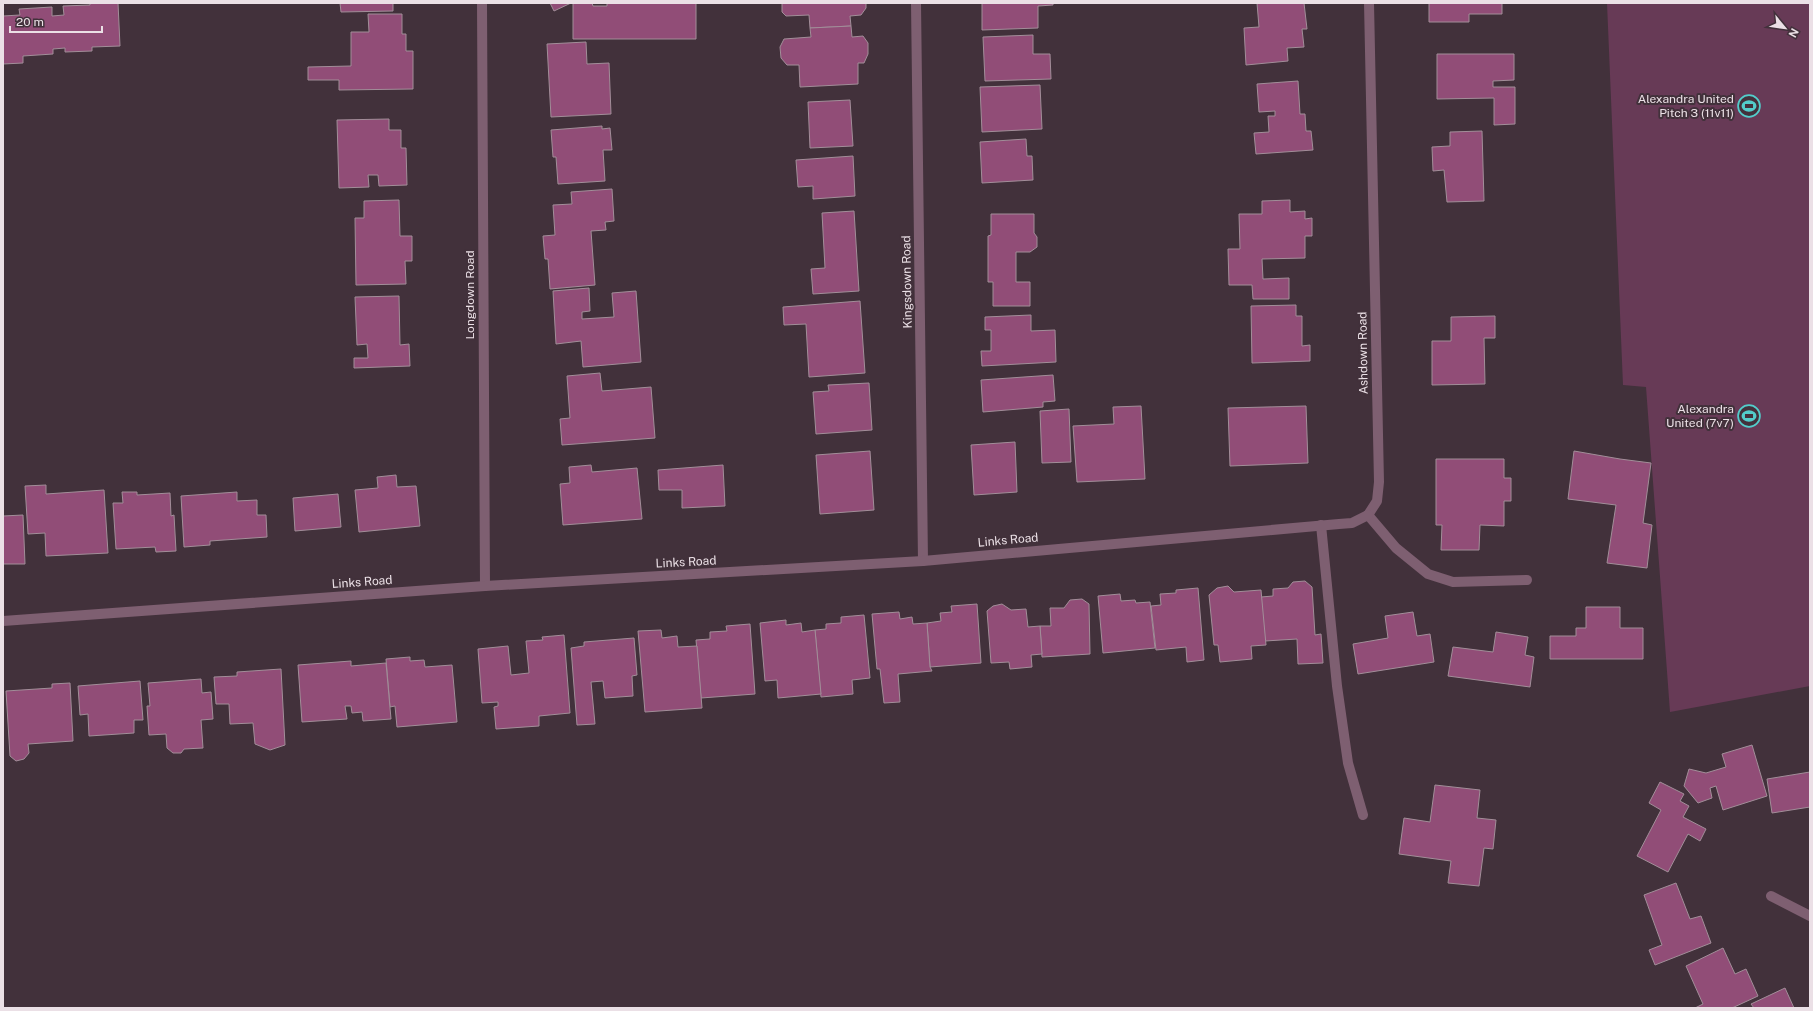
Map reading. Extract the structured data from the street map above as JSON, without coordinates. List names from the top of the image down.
{
  "streets": {
    "street": [
      "Kingsdown Road",
      "Longdown Road",
      "Ashdown Road",
      "Links Road"
    ]
  },
  "crossings": [
    ["Kingsdown Road", "Links Road"],
    ["Longdown Road", "Links Road"],
    ["Ashdown Road", "Links Road"]
  ],
  "places": {
    "sports": ["Alexandra United Pitch 3 (11v11)", "Alexandra United (7v7)"]
  },
  "scale_bar": "20 m",
  "north": "bottom right"
}
